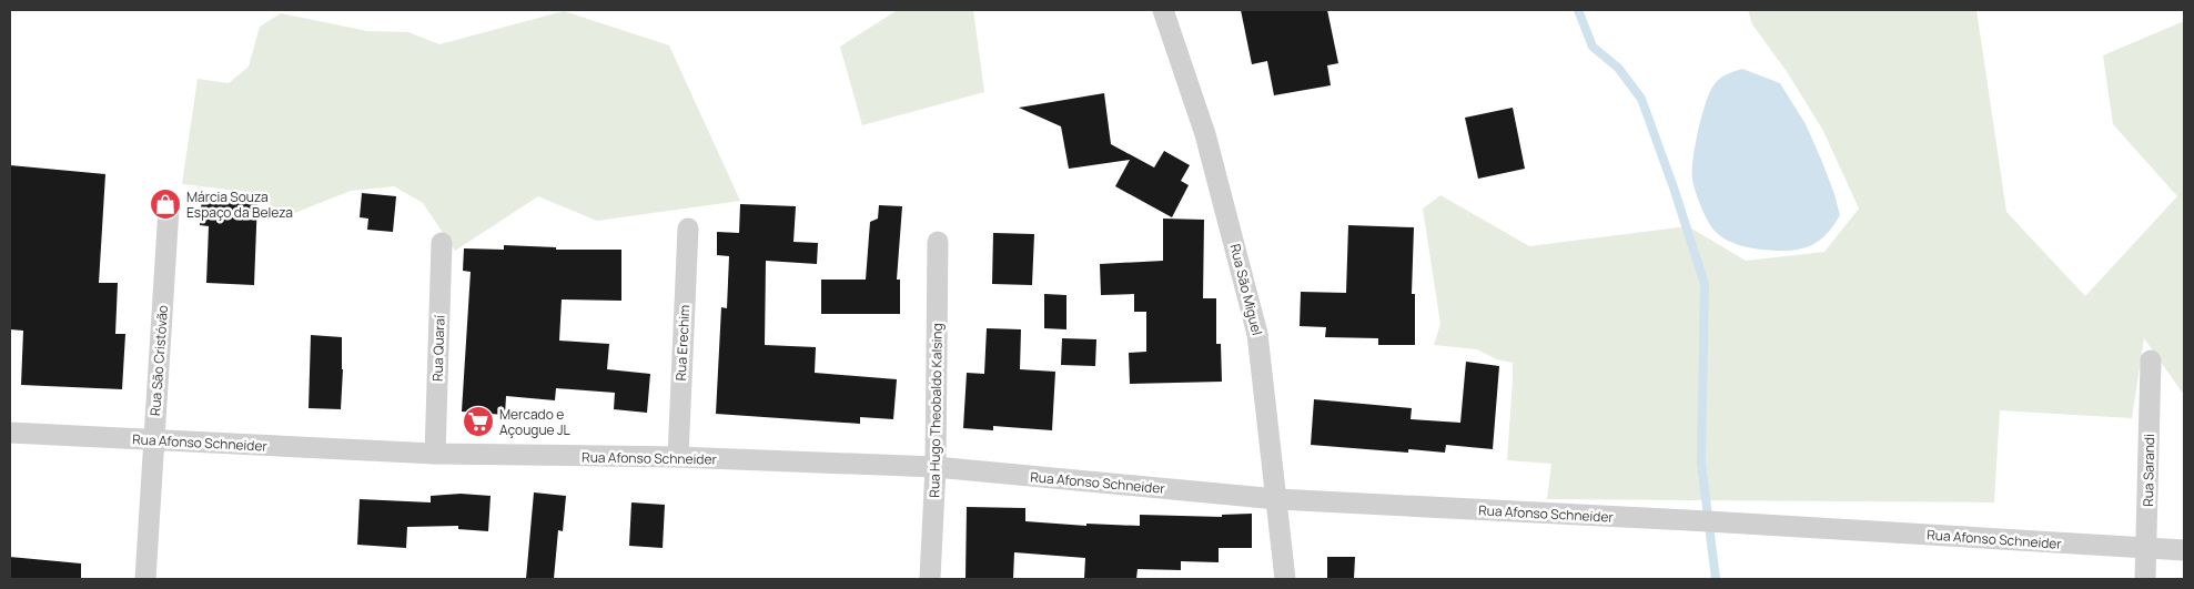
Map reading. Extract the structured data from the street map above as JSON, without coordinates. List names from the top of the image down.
{
  "streets": {
    "street": [
      "Rua São Miguel",
      "Rua Erechim",
      "Rua Quaraí",
      "Rua São Cristóvão",
      "Rua Hugo Theobaldo Kalsing",
      "Rua Afonso Schneider",
      "Rua Sarandi"
    ]
  },
  "crossings": [
    ["Rua São Miguel", "Rua Afonso Schneider"],
    ["Rua Erechim", "Rua Afonso Schneider"],
    ["Rua Quaraí", "Rua Afonso Schneider"],
    ["Rua São Cristóvão", "Rua Afonso Schneider"],
    ["Rua Hugo Theobaldo Kalsing", "Rua Afonso Schneider"],
    ["Rua Afonso Schneider", "Rua Sarandi"]
  ],
  "places": {
    "shop": ["Márcia Souza Espaço da Beleza"],
    "supermarket": ["Mercado e Açougue JL"]
  }
}
